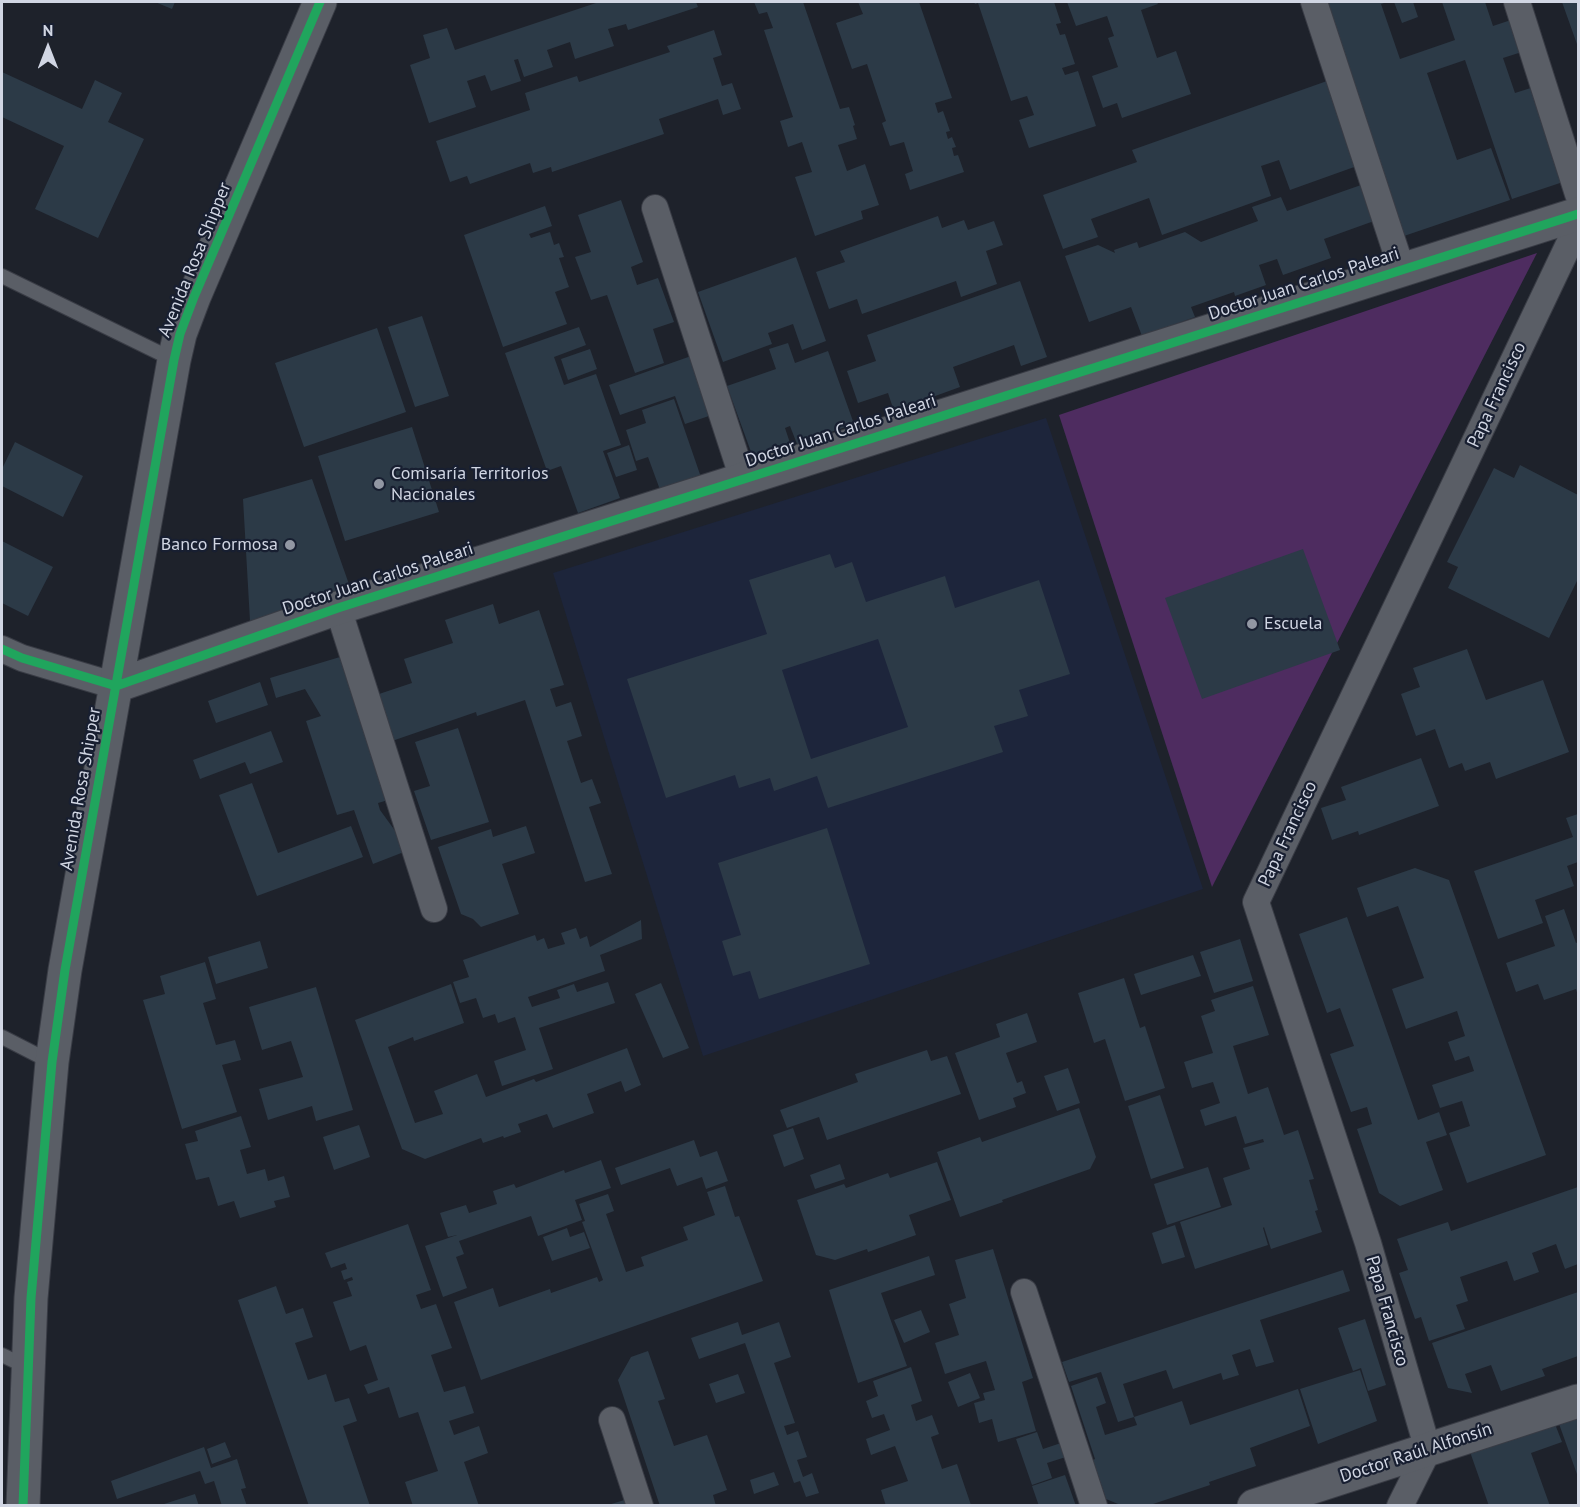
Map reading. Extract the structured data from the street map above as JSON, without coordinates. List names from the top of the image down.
{
  "streets": {
    "street": [
      "Avenida Rosa Shipper",
      "Doctor Juan Carlos Paleari",
      "Papa Francisco",
      "Doctor Raúl Alfonsín"
    ]
  },
  "crossings": [
    ["Avenida Rosa Shipper", "Doctor Juan Carlos Paleari"],
    ["Papa Francisco", "Doctor Raúl Alfonsín"]
  ],
  "places": ["Comisaría Territorios Nacionales", "Banco Formosa", "Escuela"],
  "north": "top"
}
